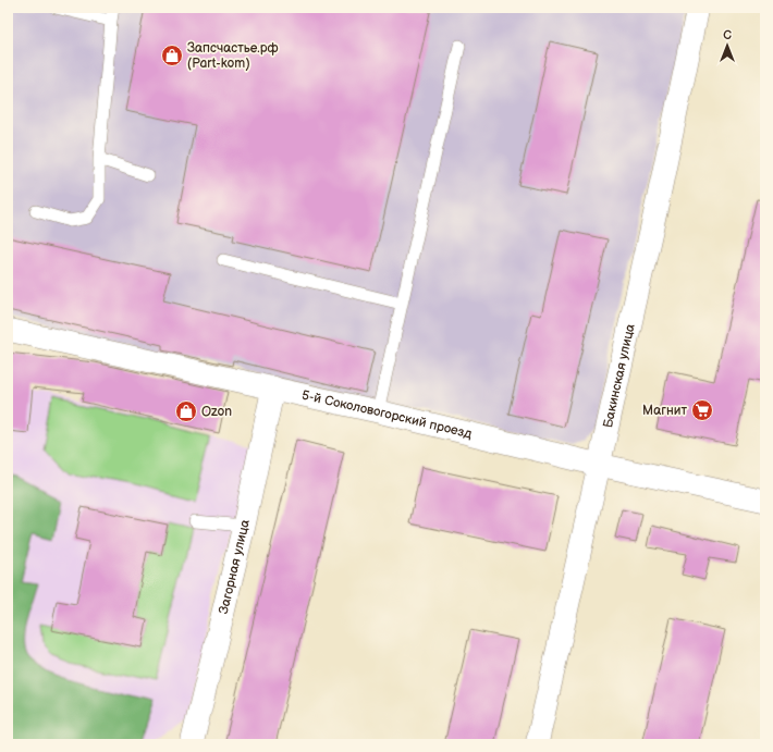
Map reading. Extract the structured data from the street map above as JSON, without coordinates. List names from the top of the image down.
{
  "streets": {
    "street": ["Бакинская улица", "5-й Соколовогорский проезд", "Загорная улица"]
  },
  "crossings": [
    ["Бакинская улица", "5-й Соколовогорский проезд"],
    ["5-й Соколовогорский проезд", "Загорная улица"]
  ],
  "places": {
    "shop": ["Запсчастье.рф (Part-kom)", "Ozon"],
    "supermarket": ["Магнит"]
  },
  "north": "top"
}
